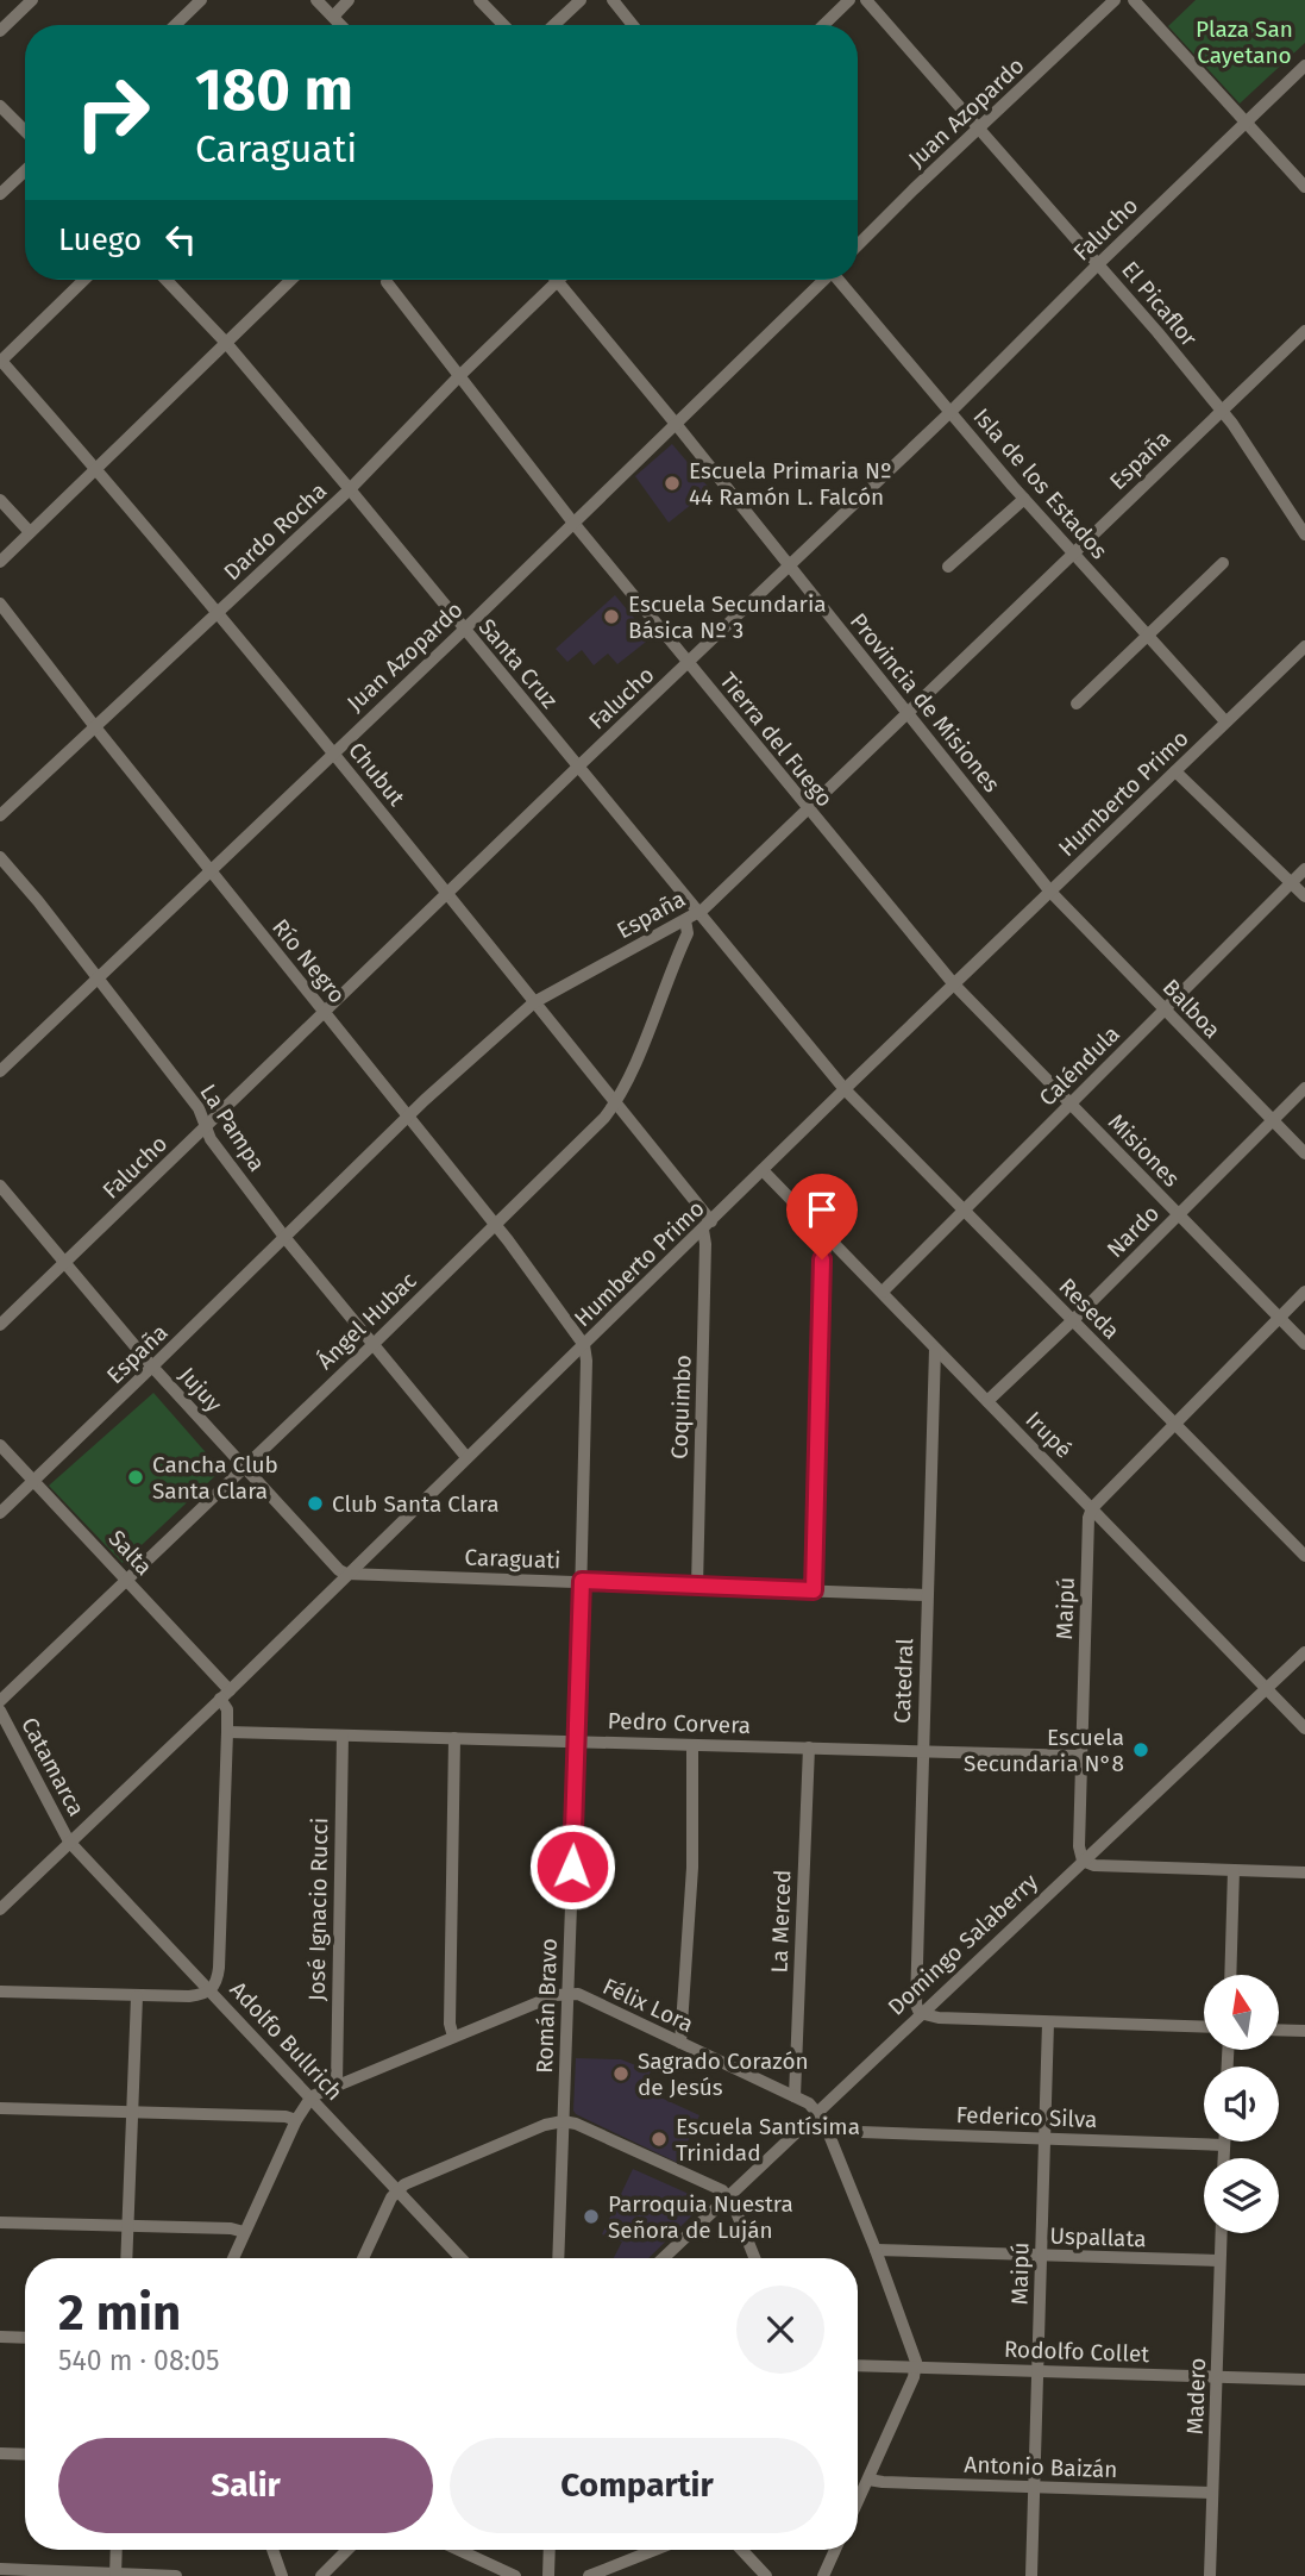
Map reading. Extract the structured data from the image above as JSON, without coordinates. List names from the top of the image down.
{
  "streets": {
    "street": [
      "Juan Azopardo",
      "Falucho",
      "El Picaflor",
      "España",
      "Isla de los Estados",
      "Dardo Rocha",
      "Santa Cruz",
      "Provincia de Misiones",
      "Tierra del Fuego",
      "Chubut",
      "Humberto Primo",
      "Río Negro",
      "Balboa",
      "Caléndula",
      "La Pampa",
      "Misiones",
      "Nardo",
      "Reseda",
      "Ángel Hubac",
      "Jujuy",
      "Coquimbo",
      "Irupé",
      "Salta",
      "Caraguati",
      "Maipú",
      "Catedral",
      "Pedro Corvera",
      "Catamarca",
      "José Ignacio Rucci",
      "La Merced",
      "Domingo Salaberry",
      "Félix Lora",
      "Román Bravo",
      "Adolfo Bullrich",
      "Federico Silva",
      "Uspallata",
      "Rodolfo Collet",
      "Madero",
      "Antonio Baizán"
    ]
  },
  "crossings": [
    ["Juan Azopardo", "El Picaflor"],
    ["Juan Azopardo", "Santa Cruz"],
    ["Juan Azopardo", "Provincia de Misiones"],
    ["Juan Azopardo", "Tierra del Fuego"],
    ["Juan Azopardo", "Chubut"],
    ["Juan Azopardo", "Río Negro"],
    ["Juan Azopardo", "La Pampa"],
    ["Falucho", "El Picaflor"],
    ["Falucho", "Isla de los Estados"],
    ["Falucho", "Santa Cruz"],
    ["Falucho", "Provincia de Misiones"],
    ["Falucho", "Tierra del Fuego"],
    ["Falucho", "Chubut"],
    ["Falucho", "Río Negro"],
    ["Falucho", "La Pampa"],
    ["Falucho", "Jujuy"],
    ["El Picaflor", "España"],
    ["España", "Isla de los Estados"],
    ["España", "Santa Cruz"],
    ["España", "Provincia de Misiones"],
    ["España", "Tierra del Fuego"],
    ["España", "Chubut"],
    ["España", "Río Negro"],
    ["España", "La Pampa"],
    ["España", "Ángel Hubac"],
    ["España", "Jujuy"],
    ["España", "Salta"],
    ["Isla de los Estados", "Humberto Primo"],
    ["Dardo Rocha", "Santa Cruz"],
    ["Dardo Rocha", "Provincia de Misiones"],
    ["Dardo Rocha", "Tierra del Fuego"],
    ["Dardo Rocha", "Chubut"],
    ["Dardo Rocha", "Río Negro"],
    ["Santa Cruz", "Humberto Primo"],
    ["Santa Cruz", "Reseda"],
    ["Santa Cruz", "Ángel Hubac"],
    ["Provincia de Misiones", "Humberto Primo"],
    ["Provincia de Misiones", "Balboa"],
    ["Tierra del Fuego", "Humberto Primo"],
    ["Tierra del Fuego", "Misiones"],
    ["Chubut", "Humberto Primo"],
    ["Chubut", "Ángel Hubac"],
    ["Chubut", "Coquimbo"],
    ["Humberto Primo", "Río Negro"],
    ["Humberto Primo", "Balboa"],
    ["Humberto Primo", "La Pampa"],
    ["Humberto Primo", "Misiones"],
    ["Humberto Primo", "Reseda"],
    ["Humberto Primo", "Jujuy"],
    ["Humberto Primo", "Coquimbo"],
    ["Humberto Primo", "Irupé"],
    ["Humberto Primo", "Salta"],
    ["Humberto Primo", "Caraguati"],
    ["Humberto Primo", "Catamarca"],
    ["Humberto Primo", "Román Bravo"],
    ["Humberto Primo", "Adolfo Bullrich"],
    ["Río Negro", "Ángel Hubac"],
    ["Río Negro", "Román Bravo"],
    ["Balboa", "Caléndula"],
    ["Balboa", "Nardo"],
    ["Caléndula", "Misiones"],
    ["Caléndula", "Reseda"],
    ["Caléndula", "Irupé"],
    ["La Pampa", "Ángel Hubac"],
    ["Misiones", "Nardo"],
    ["Nardo", "Reseda"],
    ["Nardo", "Irupé"],
    ["Ángel Hubac", "Jujuy"],
    ["Ángel Hubac", "Salta"],
    ["Jujuy", "Caraguati"],
    ["Coquimbo", "Caraguati"],
    ["Irupé", "Maipú"],
    ["Irupé", "Catedral"],
    ["Irupé", "Domingo Salaberry"],
    ["Caraguati", "Catedral"],
    ["Caraguati", "Román Bravo"],
    ["Maipú", "Pedro Corvera"],
    ["Maipú", "Domingo Salaberry"],
    ["Maipú", "Federico Silva"],
    ["Maipú", "Uspallata"],
    ["Maipú", "Rodolfo Collet"],
    ["Maipú", "Antonio Baizán"],
    ["Catedral", "Pedro Corvera"],
    ["Catedral", "Domingo Salaberry"],
    ["Pedro Corvera", "José Ignacio Rucci"],
    ["Pedro Corvera", "La Merced"],
    ["Pedro Corvera", "Román Bravo"],
    ["Catamarca", "Adolfo Bullrich"],
    ["José Ignacio Rucci", "Félix Lora"],
    ["La Merced", "Félix Lora"],
    ["Domingo Salaberry", "Félix Lora"],
    ["Félix Lora", "Román Bravo"],
    ["Félix Lora", "Adolfo Bullrich"],
    ["Uspallata", "Madero"],
    ["Rodolfo Collet", "Madero"],
    ["Madero", "Antonio Baizán"]
  ],
  "parks": ["Plaza San Cayetano"],
  "places": [
    "Escuela Primaria Nº 44 Ramón L. Falcón",
    "Escuela Secundaria Básica Nº 3",
    "Cancha Club Santa Clara",
    "Club Santa Clara",
    "Escuela Secundaria N°8",
    "Sagrado Corazón de Jesús",
    "Escuela Santísima Trinidad",
    "Parroquia Nuestra Señora de Luján"
  ],
  "north": "top",
  "page": {
    "turn": ["180 m", "Caraguati"],
    "then": "Luego",
    "heading": ["2 min", "540 m · 08:05"],
    "buttons": ["Salir", "Compartir"]
  }
}
